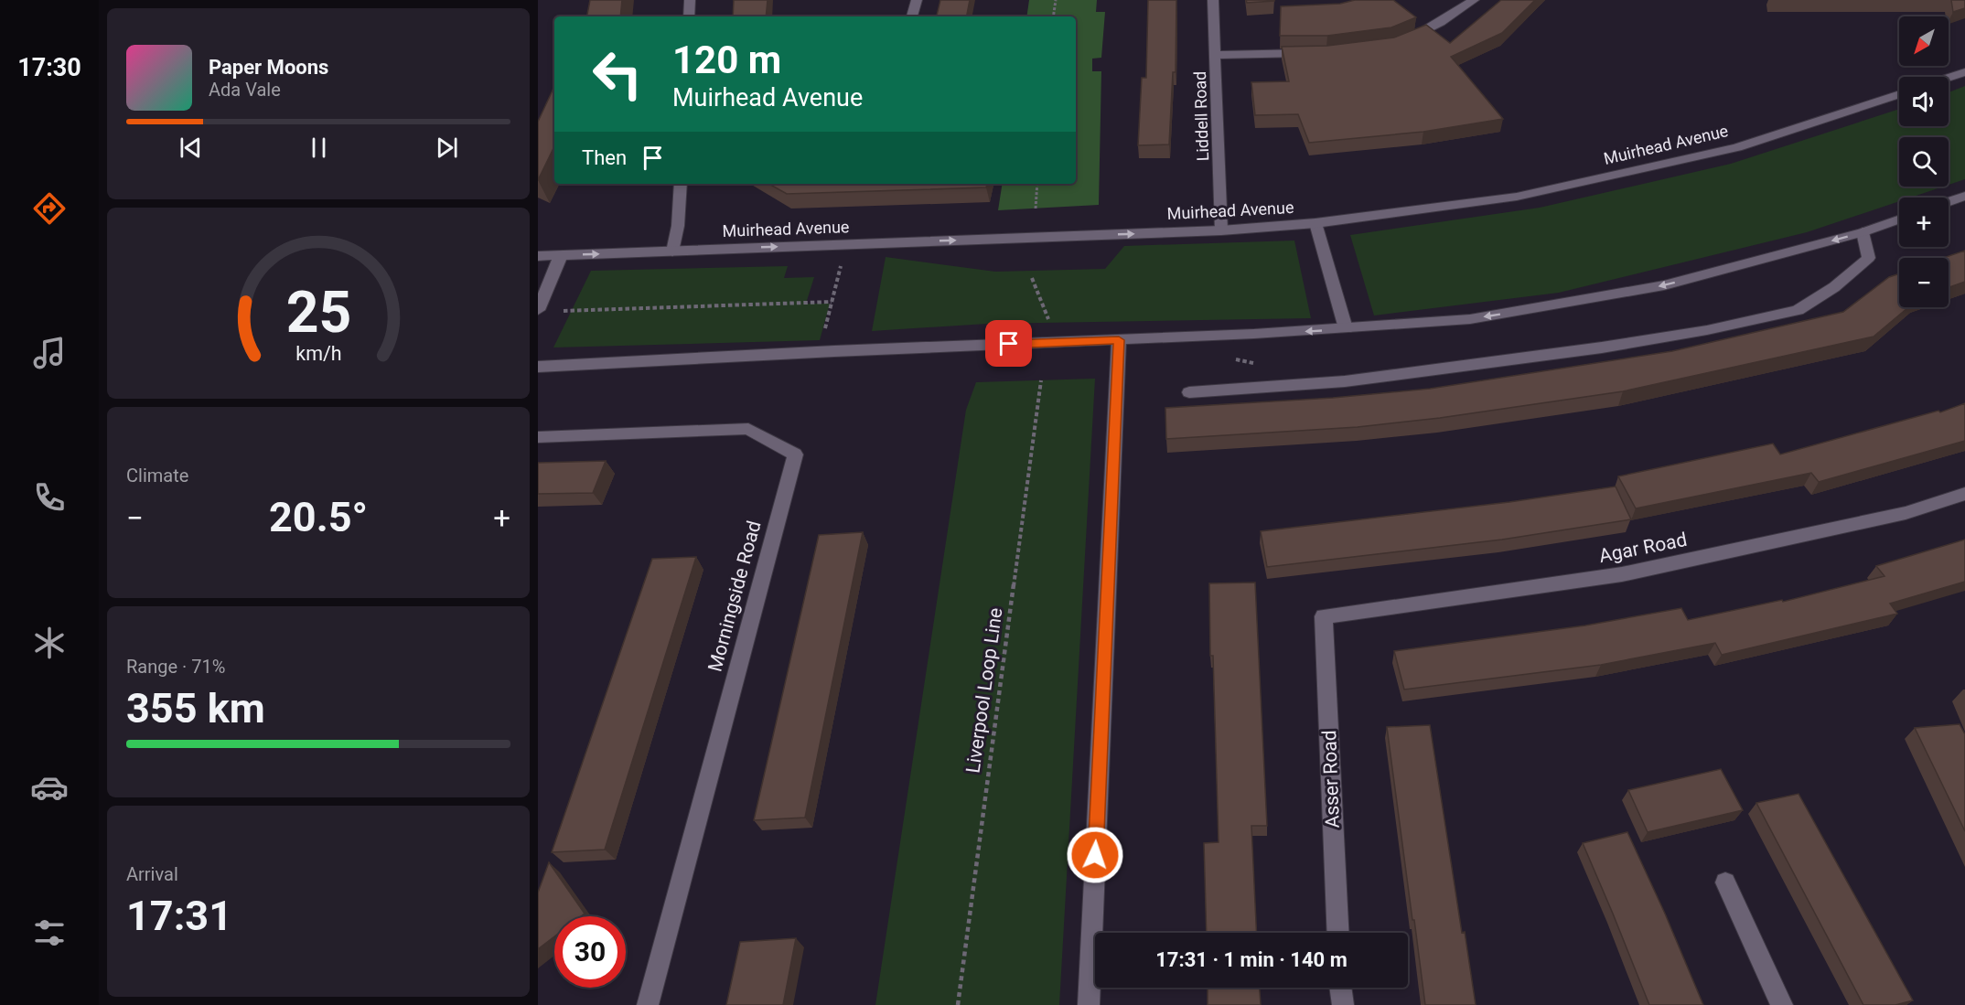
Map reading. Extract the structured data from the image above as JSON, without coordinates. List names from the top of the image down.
{
  "streets": {
    "street": [
      "Liddell Road",
      "Muirhead Avenue",
      "Agar Road",
      "Morningside Road",
      "Asser Road"
    ],
    "path": ["Liverpool Loop Line"]
  },
  "crossings": [
    ["Liddell Road", "Muirhead Avenue"],
    ["Agar Road", "Asser Road"]
  ],
  "north": "bottom left",
  "page": {
    "tabs": "17:30",
    "map_buttons": ["+", "−"],
    "turn": ["120 m", "Muirhead Avenue"],
    "song": ["Paper Moons", "Ada Vale"],
    "then": "Then",
    "tile": [
      "Climate",
      ["Range · 71%", "355 km"],
      ["Arrival", "17:31"]
    ],
    "heat": ["−", "20.5°", "+"],
    "limit": "30",
    "trip": "17:31 · 1 min · 140 m",
    "gauge": ["25", "km/h"]
  }
}
